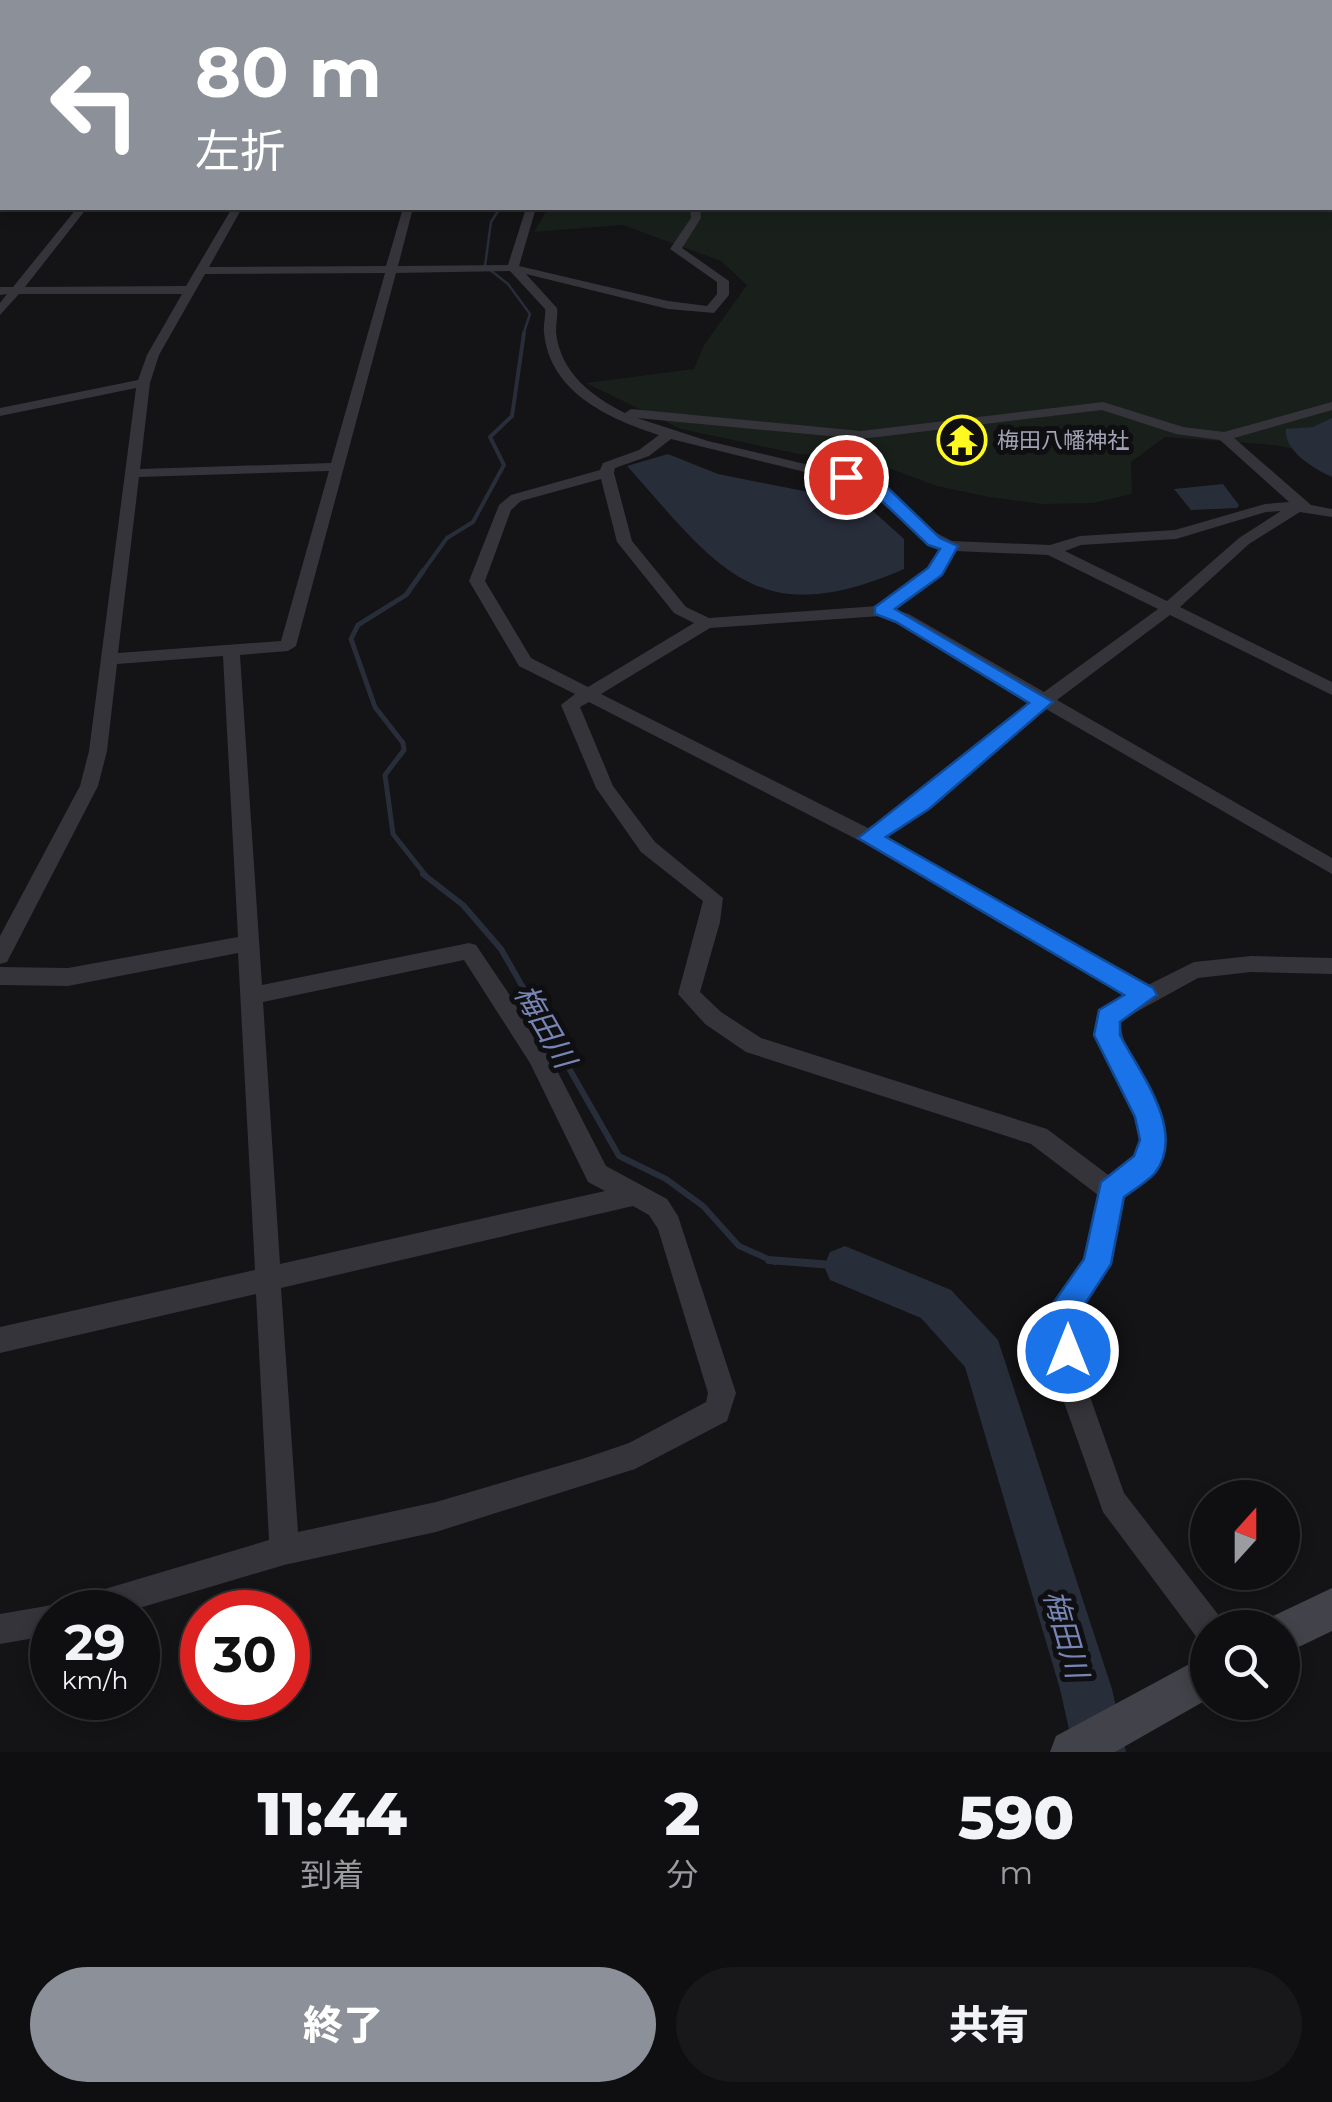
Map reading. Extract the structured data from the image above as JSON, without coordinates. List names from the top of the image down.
{
  "water": ["梅田川"],
  "places": {
    "temple": ["梅田八幡神社"]
  },
  "north": "top",
  "page": {
    "turn": ["80 m", "左折"],
    "speed": "29 km/h",
    "limit": "30",
    "eta": [
      "11:44",
      "到着",
      "2",
      "分",
      "590",
      "m"
    ],
    "buttons": ["終了", "共有"]
  }
}
